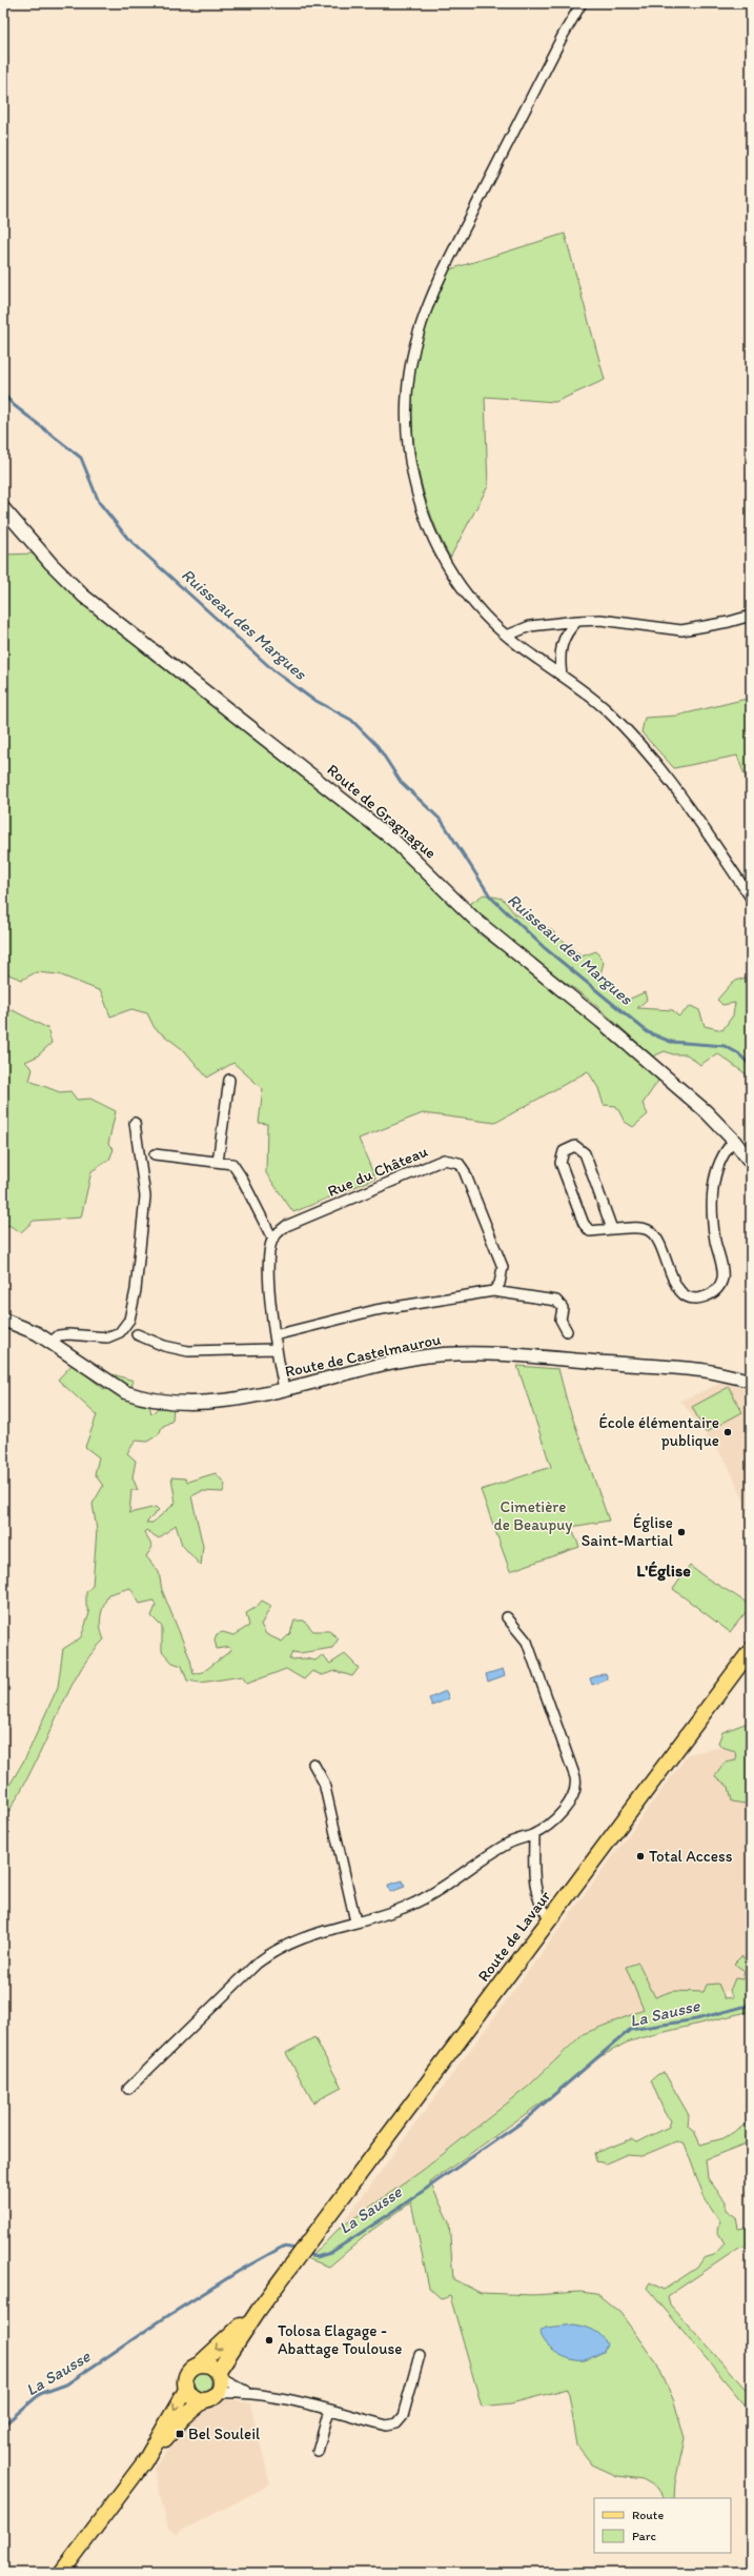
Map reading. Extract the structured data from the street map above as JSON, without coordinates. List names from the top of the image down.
{
  "streets": {
    "main road": ["Route de Lavaur"],
    "street": ["Route de Gragnague", "Rue du Château", "Route de Castelmaurou"]
  },
  "districts": ["L'Église"],
  "water": ["Ruisseau des Margues", "La Sausse"],
  "parks": ["Cimetière de Beaupuy"],
  "places": {
    "other": [
      "École élémentaire publique",
      "Église Saint-Martial",
      "Total Access",
      "Tolosa Elagage - Abattage Toulouse"
    ],
    "transit": ["Bel Souleil"]
  },
  "legend": ["Route", "Parc"]
}
